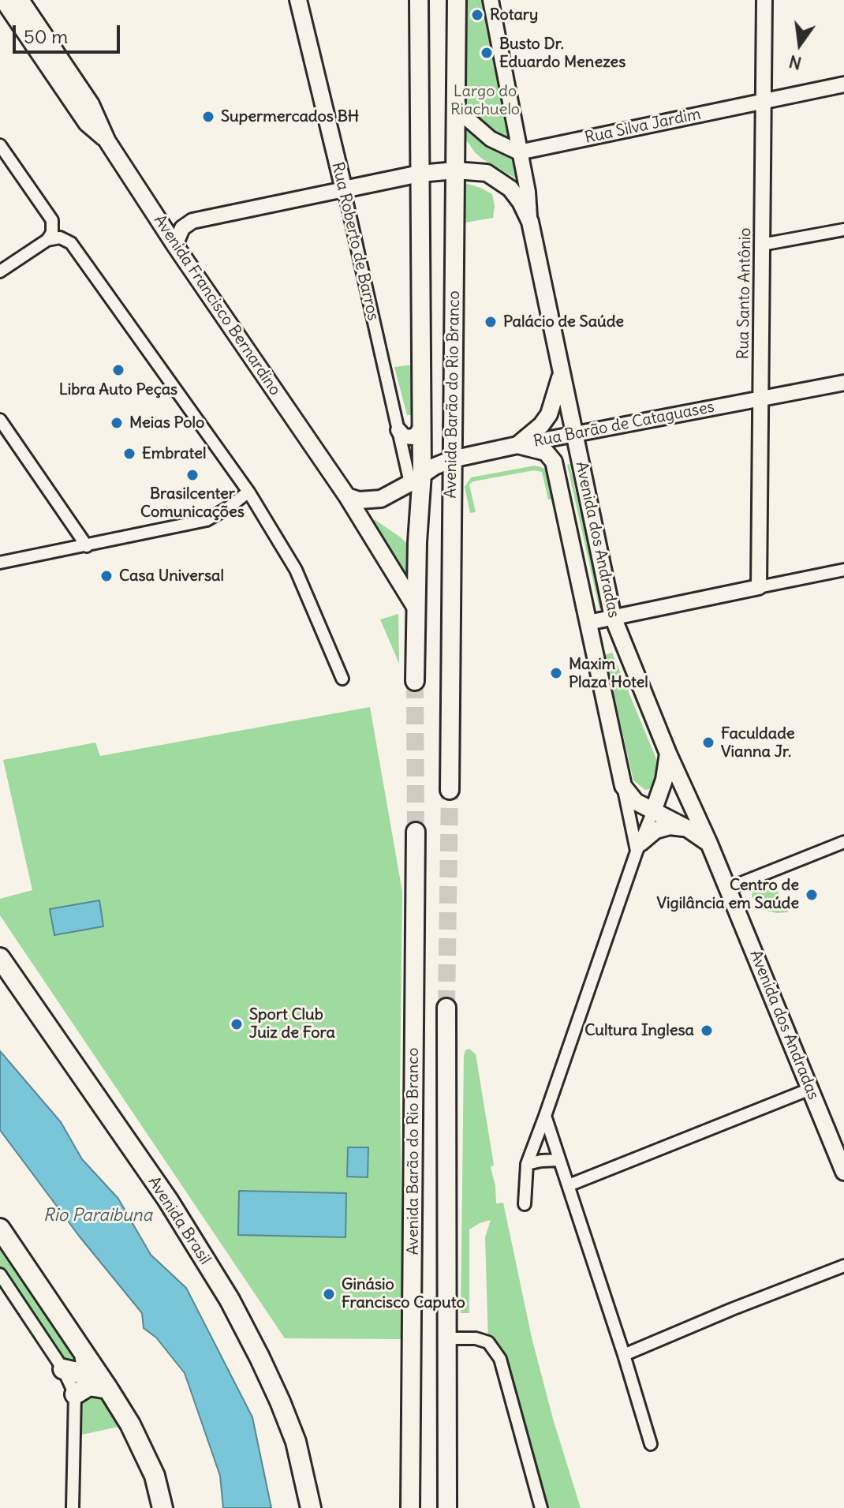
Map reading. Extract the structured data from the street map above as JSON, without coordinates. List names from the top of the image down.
{
  "streets": {
    "highway": ["Avenida Brasil"],
    "main road": [
      "Rua Roberto de Barros",
      "Avenida Francisco Bernardino",
      "Avenida Barão do Rio Branco",
      "Rua Barão de Cataguases",
      "Avenida dos Andradas"
    ],
    "street": ["Rua Silva Jardim", "Rua Santo Antônio"]
  },
  "crossings": [
    ["Rua Silva Jardim", "Rua Santo Antônio"],
    ["Rua Silva Jardim", "Avenida dos Andradas"],
    ["Rua Roberto de Barros", "Avenida Barão do Rio Branco"],
    ["Rua Roberto de Barros", "Rua Barão de Cataguases"],
    ["Rua Santo Antônio", "Rua Barão de Cataguases"],
    ["Avenida Francisco Bernardino", "Avenida Barão do Rio Branco"],
    ["Avenida Francisco Bernardino", "Rua Barão de Cataguases"],
    ["Avenida Barão do Rio Branco", "Rua Barão de Cataguases"],
    ["Avenida Barão do Rio Branco", "Avenida dos Andradas"],
    ["Rua Barão de Cataguases", "Avenida dos Andradas"]
  ],
  "water": ["Rio Paraibuna"],
  "parks": ["Largo do Riachuelo"],
  "places": [
    "Rotary",
    "Busto Dr. Eduardo Menezes",
    "Supermercados BH",
    "Palácio de Saúde",
    "Libra Auto Peças",
    "Meias Polo",
    "Embratel",
    "Brasilcenter Comunicações",
    "Casa Universal",
    "Maxim Plaza Hotel",
    "Faculdade Vianna Jr.",
    "Centro de Vigilância em Saúde",
    "Sport Club Juiz de Fora",
    "Cultura Inglesa",
    "Ginásio Francisco Caputo"
  ],
  "scale_bar": "50 m",
  "north": "bottom"
}
